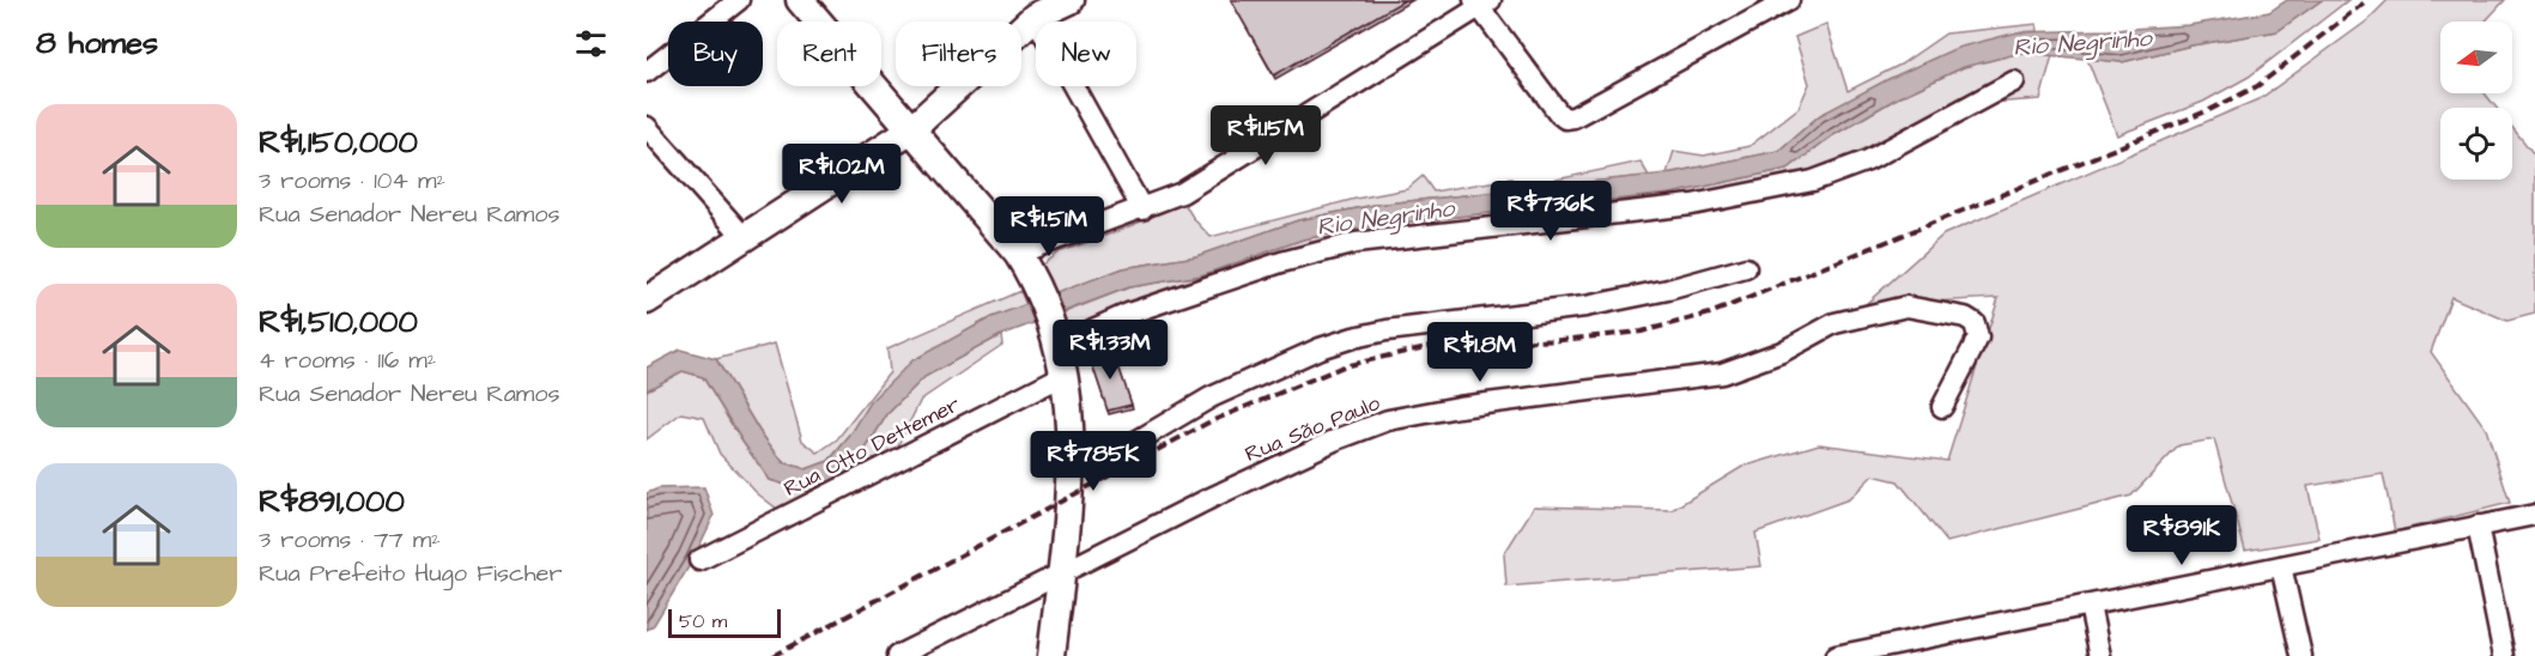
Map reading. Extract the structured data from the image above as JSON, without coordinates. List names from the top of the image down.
{
  "streets": {
    "street": ["Rua São Paulo", "Rua Otto Dettemer"]
  },
  "water": ["Rio Negrinho"],
  "scale_bar": "50 m",
  "north": "left",
  "page": {
    "heading": "8 homes",
    "chip": [
      "Buy",
      "Rent",
      "Filters",
      "New"
    ],
    "list": [
      {
        "name": "R$1,150,000",
        "note": "3 rooms · 104 m² · Rua Senador Nereu Ramos"
      },
      {
        "name": "R$1,510,000",
        "note": "4 rooms · 116 m² · Rua Senador Nereu Ramos"
      },
      {
        "name": "R$891,000",
        "note": "3 rooms · 77 m² · Rua Prefeito Hugo Fischer"
      }
    ],
    "price": [
      "R$1.15M",
      "R$1.02M",
      "R$736K",
      "R$1.51M",
      "R$1.33M",
      "R$1.8M",
      "R$785K",
      "R$891K"
    ],
    "scale": "50 m"
  }
}
